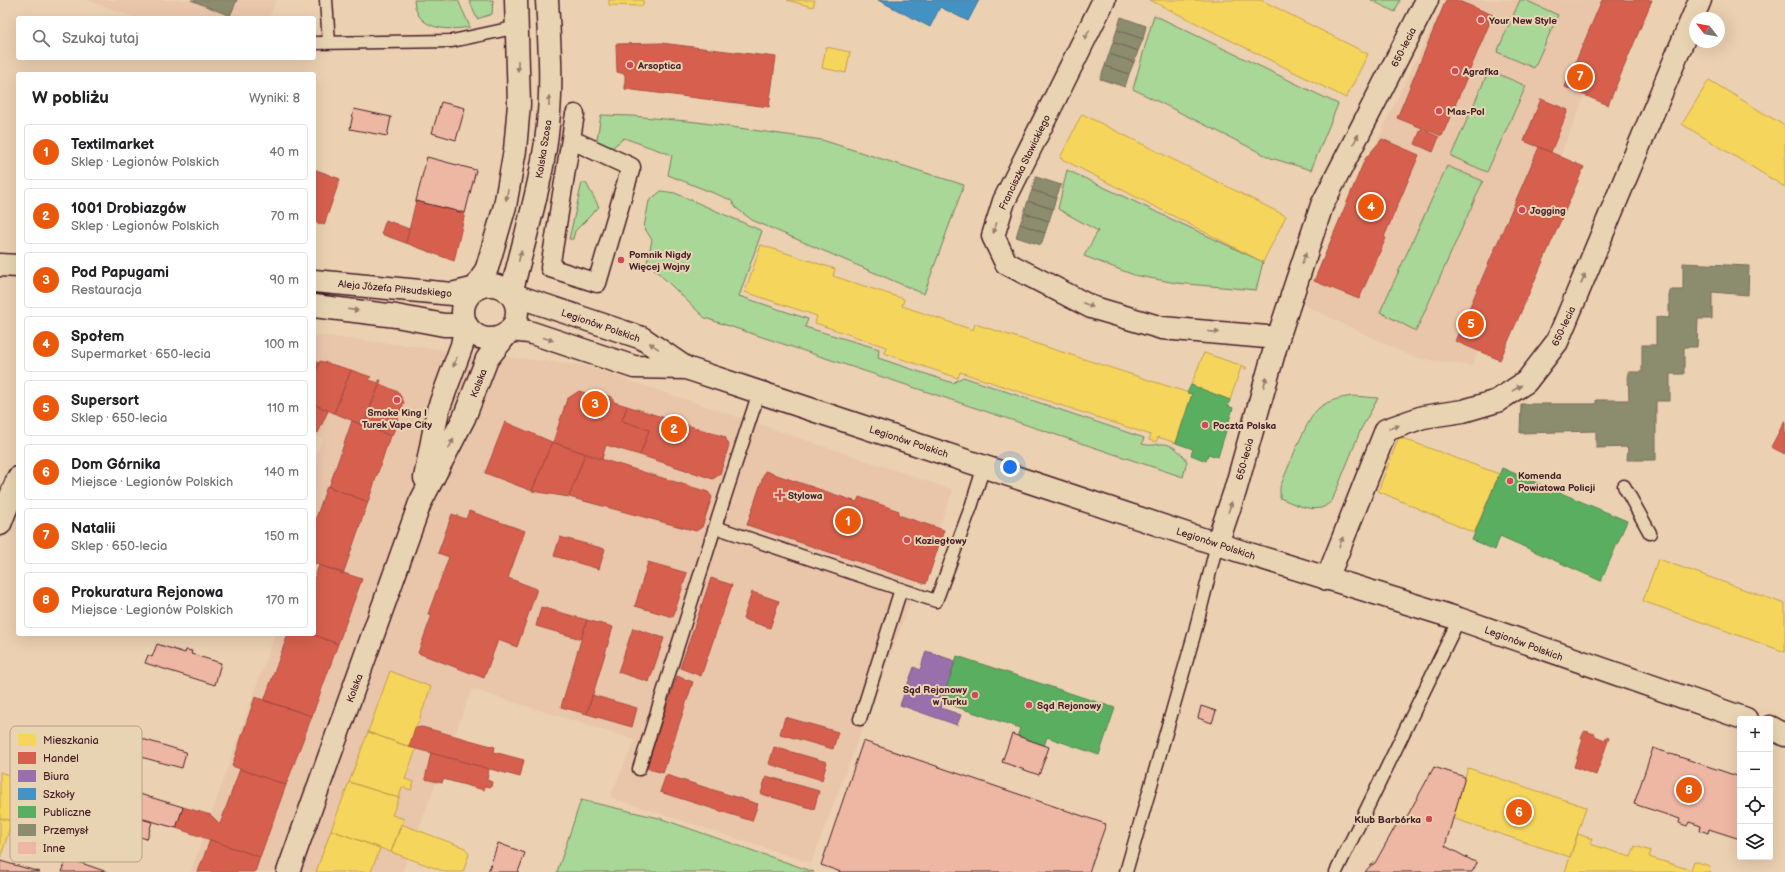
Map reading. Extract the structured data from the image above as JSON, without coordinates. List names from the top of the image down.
{
  "streets": {
    "street": [
      "650-lecia",
      "Kolska Szosa",
      "Franciszka Stawickiego",
      "Aleja Józefa Piłsudskiego",
      "Legionów Polskich",
      "Kolska"
    ]
  },
  "crossings": [
    ["650-lecia", "Franciszka Stawickiego"],
    ["650-lecia", "Legionów Polskich"],
    ["Kolska Szosa", "Aleja Józefa Piłsudskiego"],
    ["Kolska Szosa", "Legionów Polskich"],
    ["Kolska Szosa", "Kolska"],
    ["Aleja Józefa Piłsudskiego", "Legionów Polskich"],
    ["Aleja Józefa Piłsudskiego", "Kolska"],
    ["Legionów Polskich", "Kolska"]
  ],
  "one_way": ["650-lecia"],
  "places": {
    "other": [
      "Your New Style",
      "Arsoptica",
      "Agrafka",
      "Mas-Pol",
      "Jogging",
      "Pomnik Nigdy Więcej Wojny",
      "Smoke King | Turek Vape City",
      "Poczta Polska",
      "Komenda Powiatowa Policji",
      "Koziegłowy",
      "Sąd Rejonowy w Turku",
      "Sąd Rejonowy",
      "Klub Barbórka"
    ],
    "health": ["Stylowa"]
  },
  "legend": [
    "Mieszkania",
    "Handel",
    "Biura",
    "Szkoły",
    "Publiczne",
    "Przemysł",
    "Inne"
  ],
  "north": "top left",
  "page": {
    "search": "Szukaj tutaj",
    "pins": [
      "7",
      "4",
      "5",
      "3",
      "2",
      "1",
      "8",
      "6"
    ],
    "heading": ["W pobliżu", "Wyniki: 8"],
    "list": [
      {
        "mark": "1",
        "name": "Textilmarket",
        "note": "Sklep · Legionów Polskich",
        "value": "40 m"
      },
      {
        "mark": "2",
        "name": "1001 Drobiazgów",
        "note": "Sklep · Legionów Polskich",
        "value": "70 m"
      },
      {
        "mark": "3",
        "name": "Pod Papugami",
        "note": "Restauracja",
        "value": "90 m"
      },
      {
        "mark": "4",
        "name": "Społem",
        "note": "Supermarket · 650-lecia",
        "value": "100 m"
      },
      {
        "mark": "5",
        "name": "Supersort",
        "note": "Sklep · 650-lecia",
        "value": "110 m"
      },
      {
        "mark": "6",
        "name": "Dom Górnika",
        "note": "Miejsce · Legionów Polskich",
        "value": "140 m"
      },
      {
        "mark": "7",
        "name": "Natalii",
        "note": "Sklep · 650-lecia",
        "value": "150 m"
      },
      {
        "mark": "8",
        "name": "Prokuratura Rejonowa",
        "note": "Miejsce · Legionów Polskich",
        "value": "170 m"
      }
    ],
    "map_buttons": ["+", "−"]
  }
}
